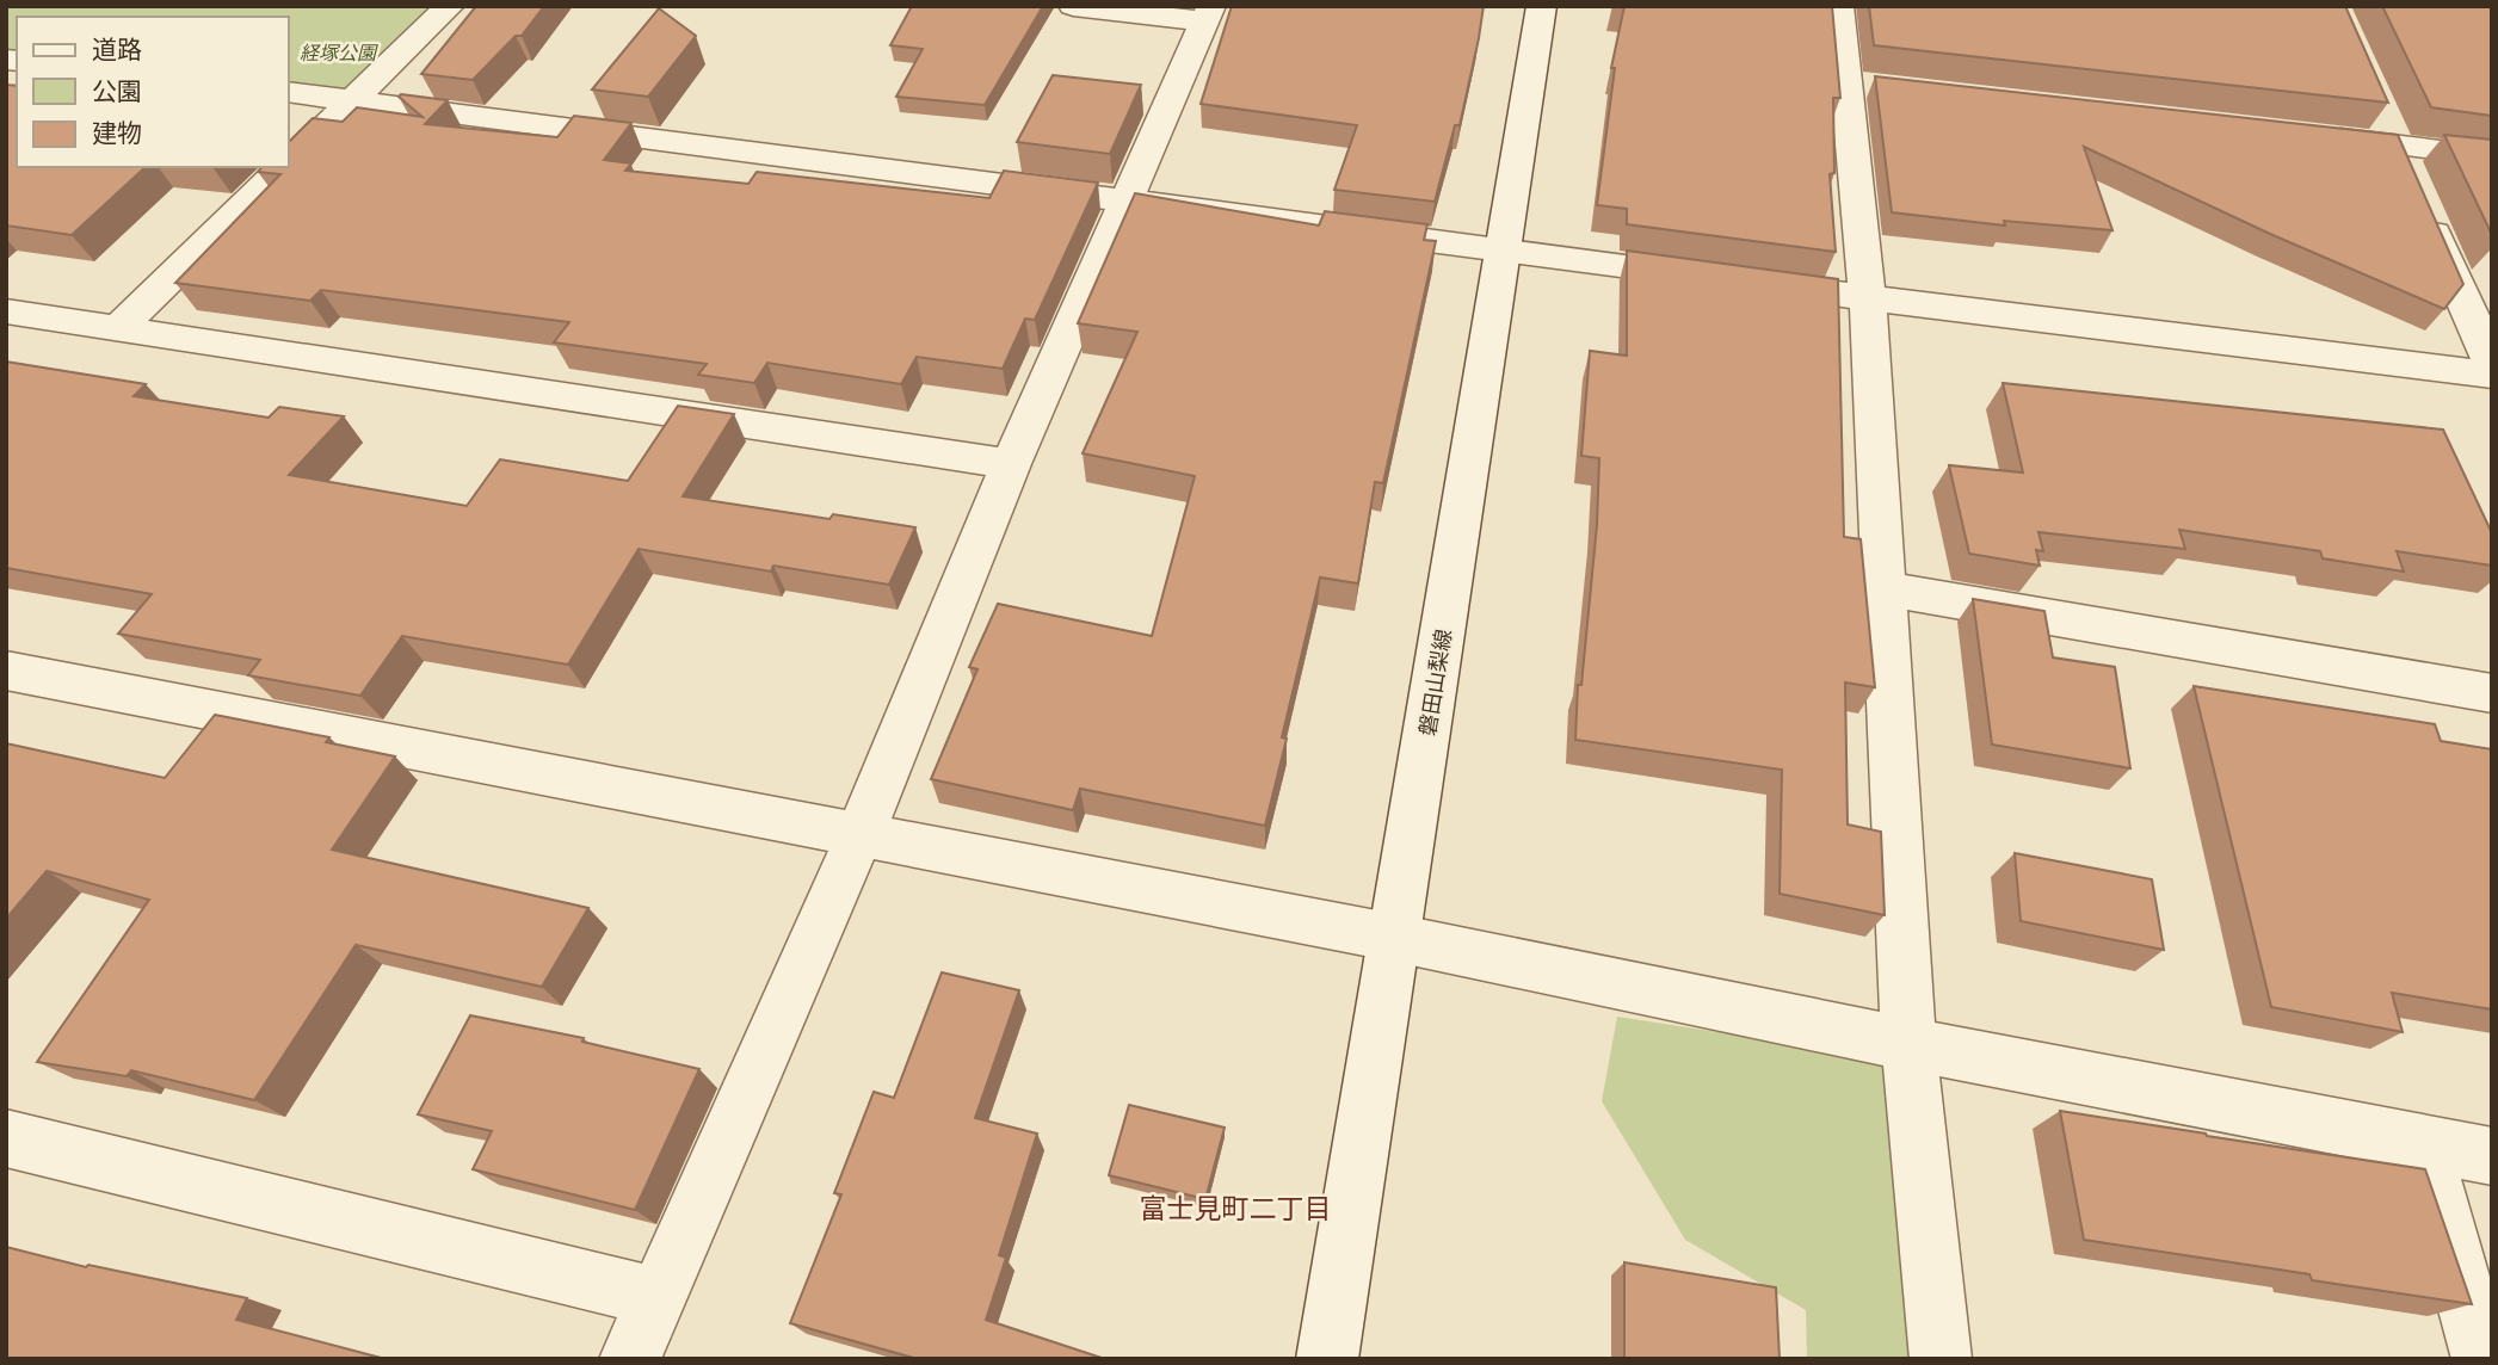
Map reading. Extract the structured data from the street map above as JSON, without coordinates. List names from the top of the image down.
{
  "streets": {
    "street": ["磐田山梨線"]
  },
  "districts": ["富士見町二丁目"],
  "parks": ["経塚公園"],
  "legend": ["道路", "公園", "建物"]
}
